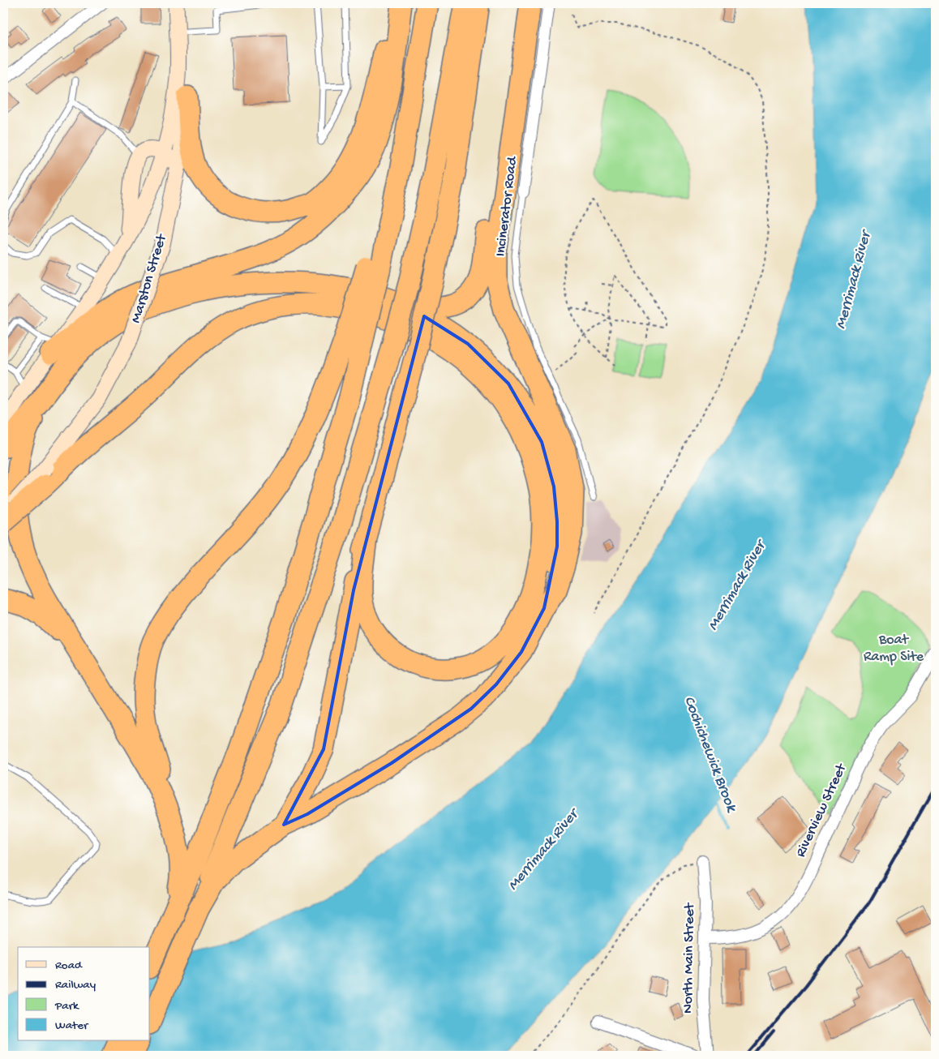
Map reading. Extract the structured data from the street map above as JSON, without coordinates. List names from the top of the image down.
{
  "streets": {
    "main road": ["Marston Street"],
    "street": ["Incinerator Road", "Riverview Street", "North Main Street"]
  },
  "crossings": [
    ["Riverview Street", "North Main Street"]
  ],
  "water": ["Merrimack River", "Cochichewick Brook"],
  "parks": ["Boat Ramp Site"],
  "legend": [
    "Road",
    "Railway",
    "Park",
    "Water"
  ]
}
